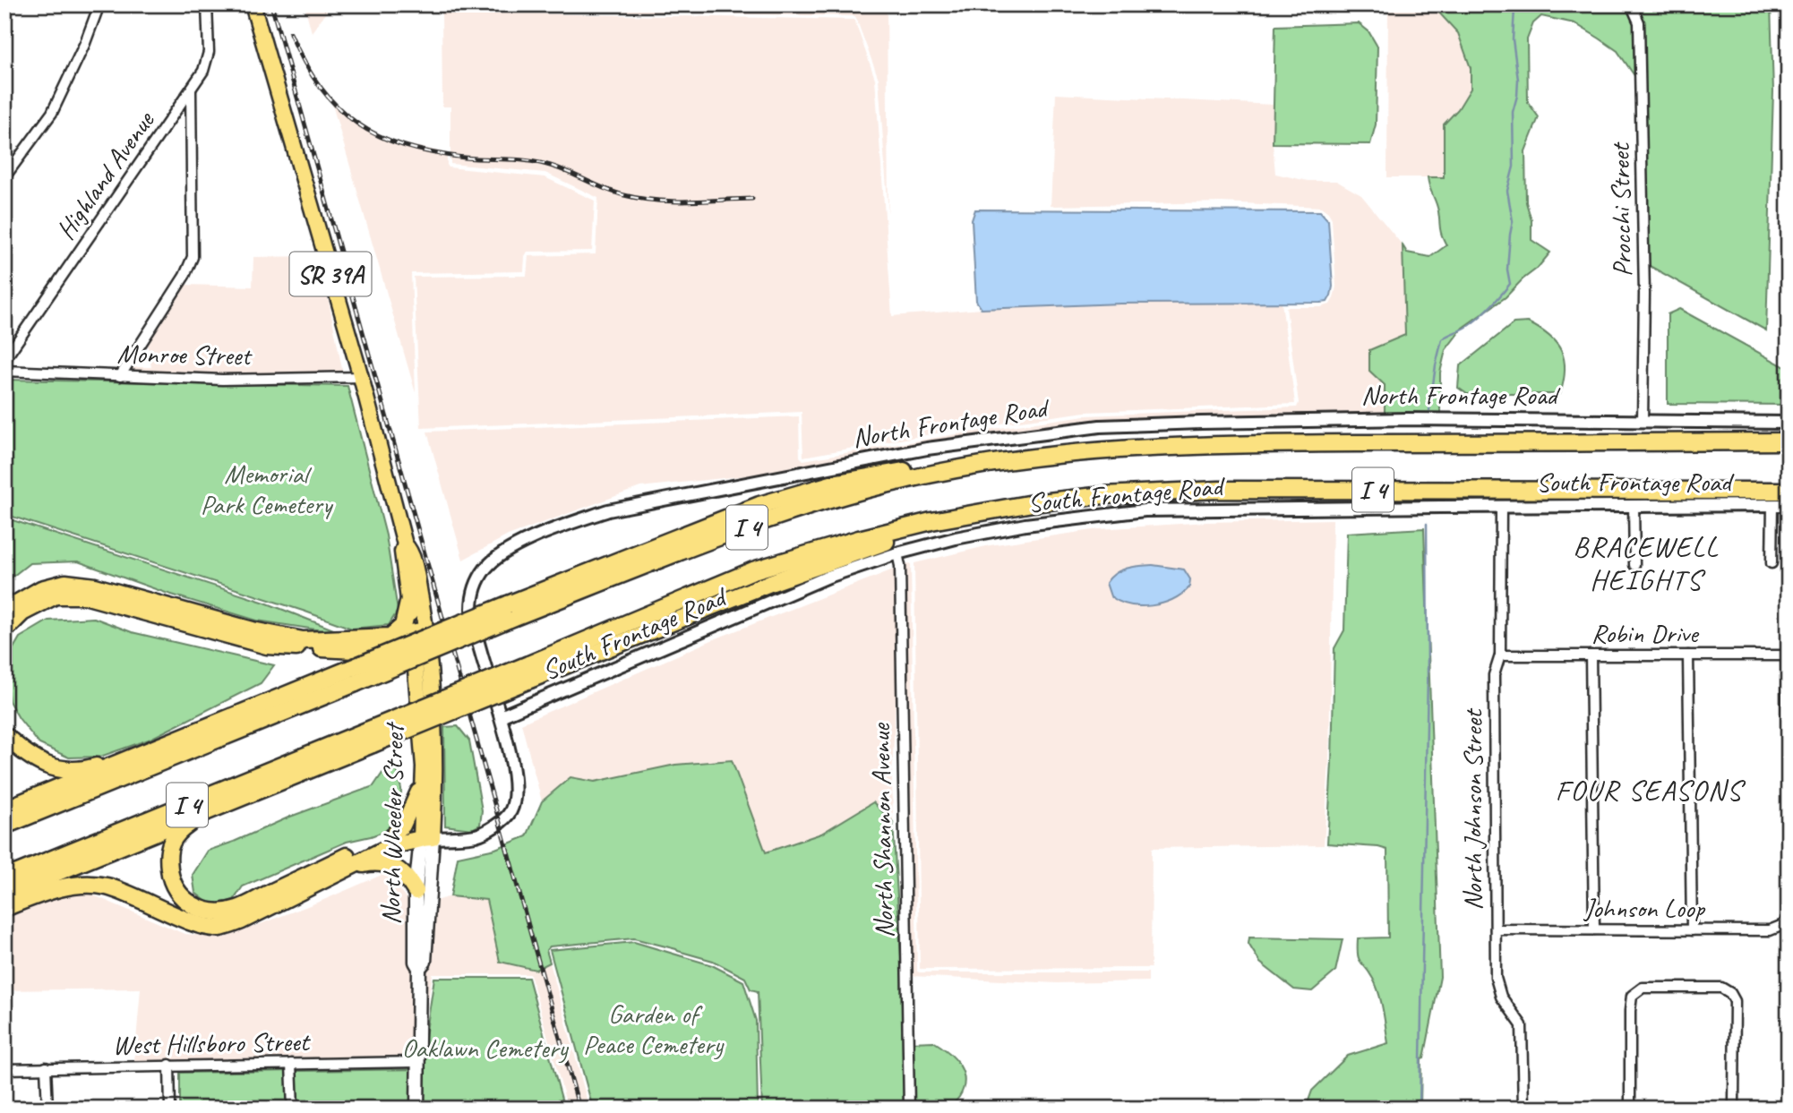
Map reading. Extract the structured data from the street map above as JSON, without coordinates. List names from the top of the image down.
{
  "streets": {
    "highway": ["I 4"],
    "main road": ["SR 39A", "North Wheeler Street"],
    "street": [
      "Highland Avenue",
      "Procchi Street",
      "Monroe Street",
      "North Frontage Road",
      "South Frontage Road",
      "Robin Drive",
      "North Johnson Street",
      "North Shannon Avenue",
      "Johnson Loop",
      "West Hillsboro Street"
    ]
  },
  "crossings": [
    ["Procchi Street", "North Frontage Road"],
    ["SR 39A", "Monroe Street"],
    ["SR 39A", "North Wheeler Street"],
    ["North Frontage Road", "South Frontage Road"],
    ["North Frontage Road", "North Wheeler Street"],
    ["South Frontage Road", "North Johnson Street"],
    ["South Frontage Road", "North Shannon Avenue"],
    ["Robin Drive", "North Johnson Street"],
    ["North Johnson Street", "Johnson Loop"],
    ["North Wheeler Street", "West Hillsboro Street"]
  ],
  "districts": ["BRACEWELL HEIGHTS", "FOUR SEASONS"],
  "parks": ["Memorial Park Cemetery", "Garden of Peace Cemetery", "Oaklawn Cemetery"]
}
